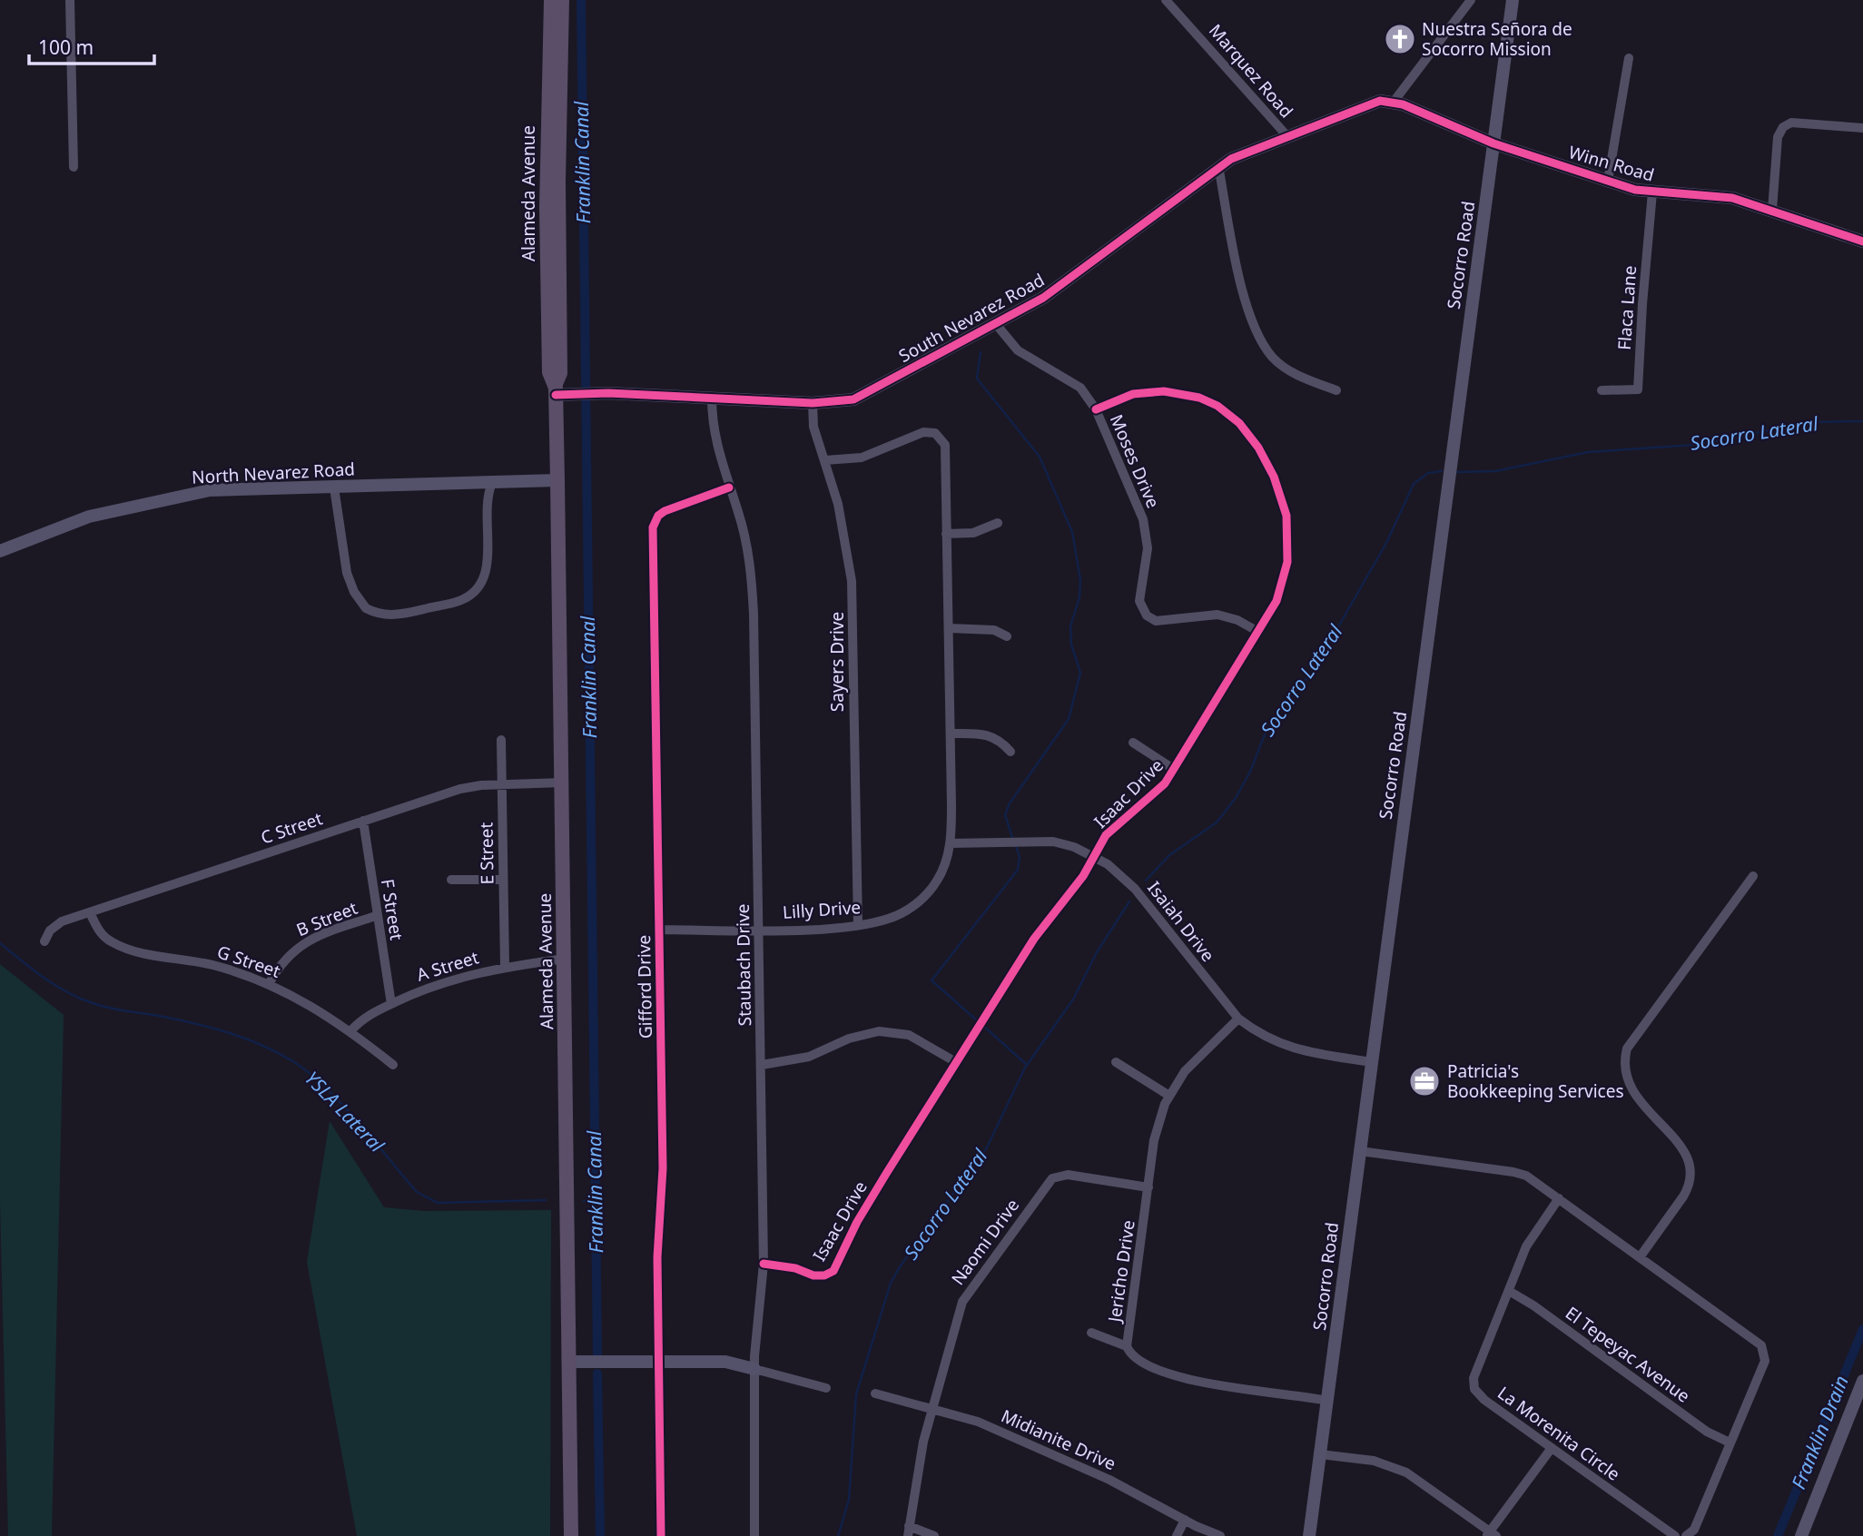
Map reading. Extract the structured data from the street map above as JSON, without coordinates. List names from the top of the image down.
{
  "streets": {
    "main road": ["Alameda Avenue"],
    "street": [
      "Marquez Road",
      "Winn Road",
      "Socorro Road",
      "Flaca Lane",
      "South Nevarez Road",
      "Moses Drive",
      "North Nevarez Road",
      "Sayers Drive",
      "Isaac Drive",
      "C Street",
      "E Street",
      "F Street",
      "Lilly Drive",
      "B Street",
      "Isaiah Drive",
      "G Street",
      "Staubach Drive",
      "A Street",
      "Gifford Drive",
      "Naomi Drive",
      "Jericho Drive",
      "El Tepeyac Avenue",
      "La Morenita Circle",
      "Midianite Drive"
    ]
  },
  "crossings": [
    ["Marquez Road", "South Nevarez Road"],
    ["Winn Road", "Socorro Road"],
    ["Winn Road", "Flaca Lane"],
    ["Winn Road", "South Nevarez Road"],
    ["Alameda Avenue", "South Nevarez Road"],
    ["Alameda Avenue", "North Nevarez Road"],
    ["Alameda Avenue", "C Street"],
    ["Alameda Avenue", "A Street"],
    ["Socorro Road", "Isaiah Drive"],
    ["Socorro Road", "Jericho Drive"],
    ["South Nevarez Road", "Moses Drive"],
    ["South Nevarez Road", "Sayers Drive"],
    ["South Nevarez Road", "Staubach Drive"],
    ["Moses Drive", "Isaac Drive"],
    ["Sayers Drive", "Lilly Drive"],
    ["Isaac Drive", "Isaiah Drive"],
    ["Isaac Drive", "Staubach Drive"],
    ["C Street", "E Street"],
    ["C Street", "F Street"],
    ["C Street", "G Street"],
    ["E Street", "A Street"],
    ["F Street", "B Street"],
    ["F Street", "A Street"],
    ["Lilly Drive", "Isaiah Drive"],
    ["Lilly Drive", "Staubach Drive"],
    ["Lilly Drive", "Gifford Drive"],
    ["B Street", "G Street"],
    ["Isaiah Drive", "Jericho Drive"],
    ["G Street", "A Street"],
    ["Staubach Drive", "Gifford Drive"],
    ["Naomi Drive", "Jericho Drive"],
    ["Naomi Drive", "Midianite Drive"],
    ["El Tepeyac Avenue", "La Morenita Circle"]
  ],
  "water": [
    "Franklin Canal",
    "Socorro Lateral",
    "YSLA Lateral",
    "Franklin Drain"
  ],
  "places": {
    "church": ["Nuestra Señora de Socorro Mission"],
    "office": ["Patricia's Bookkeeping Services"]
  },
  "scale_bar": "100 m"
}
